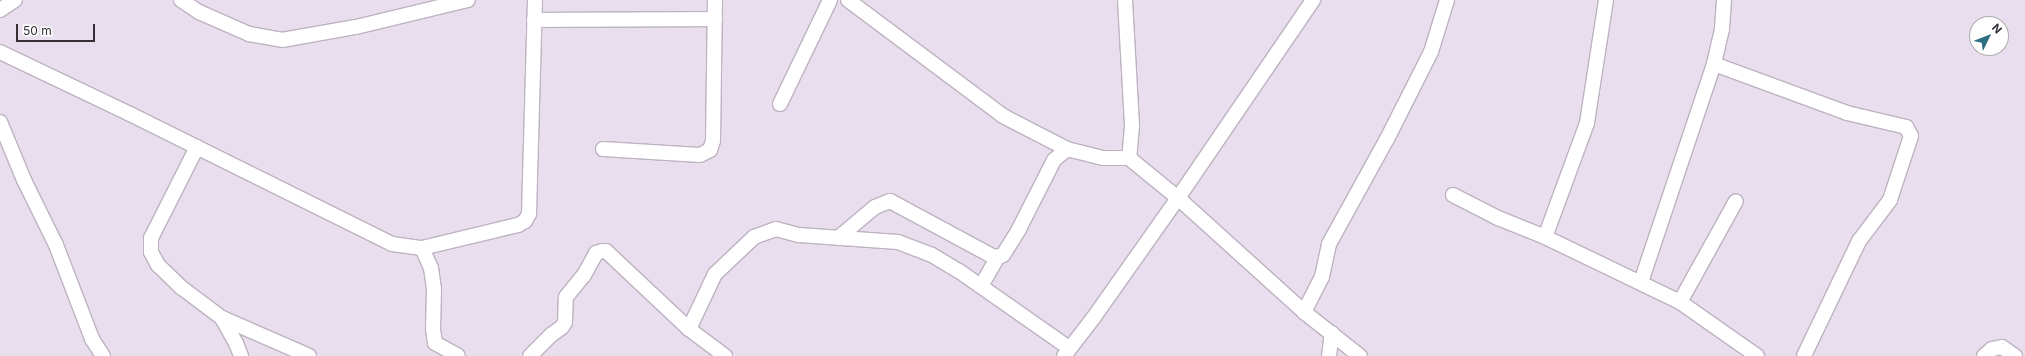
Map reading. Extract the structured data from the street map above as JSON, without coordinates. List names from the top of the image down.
{
  "scale_bar": "50 m",
  "north": "top right"
}
